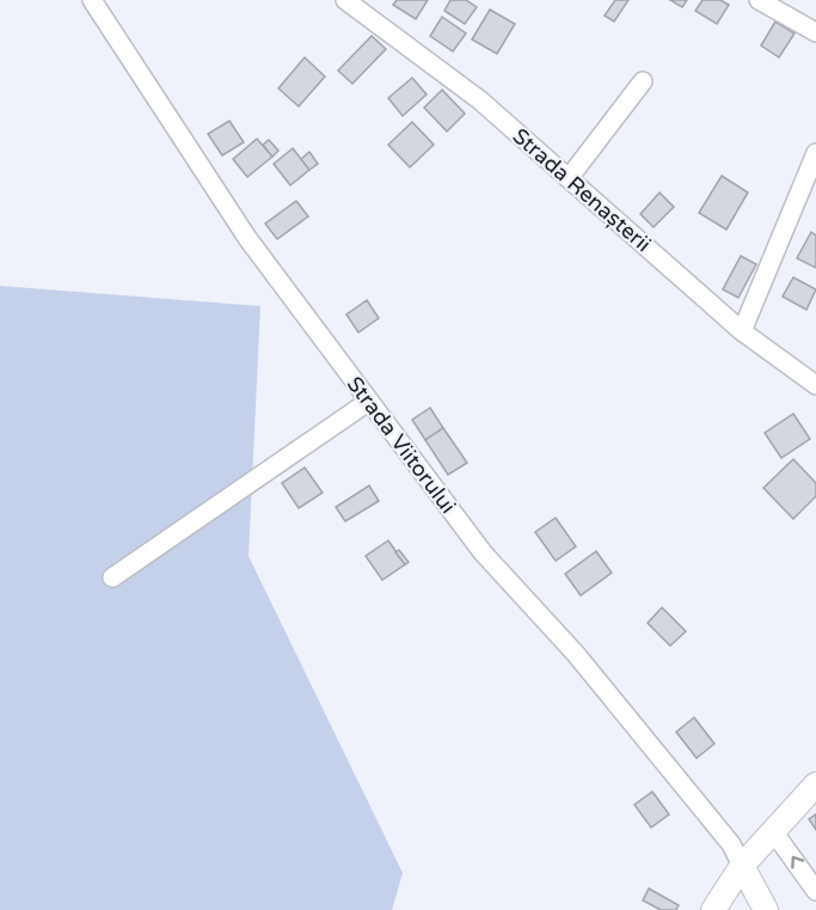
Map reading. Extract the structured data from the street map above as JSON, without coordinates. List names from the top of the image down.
{
  "streets": {
    "street": ["Strada Renașterii", "Strada Viitorului"]
  }
}
